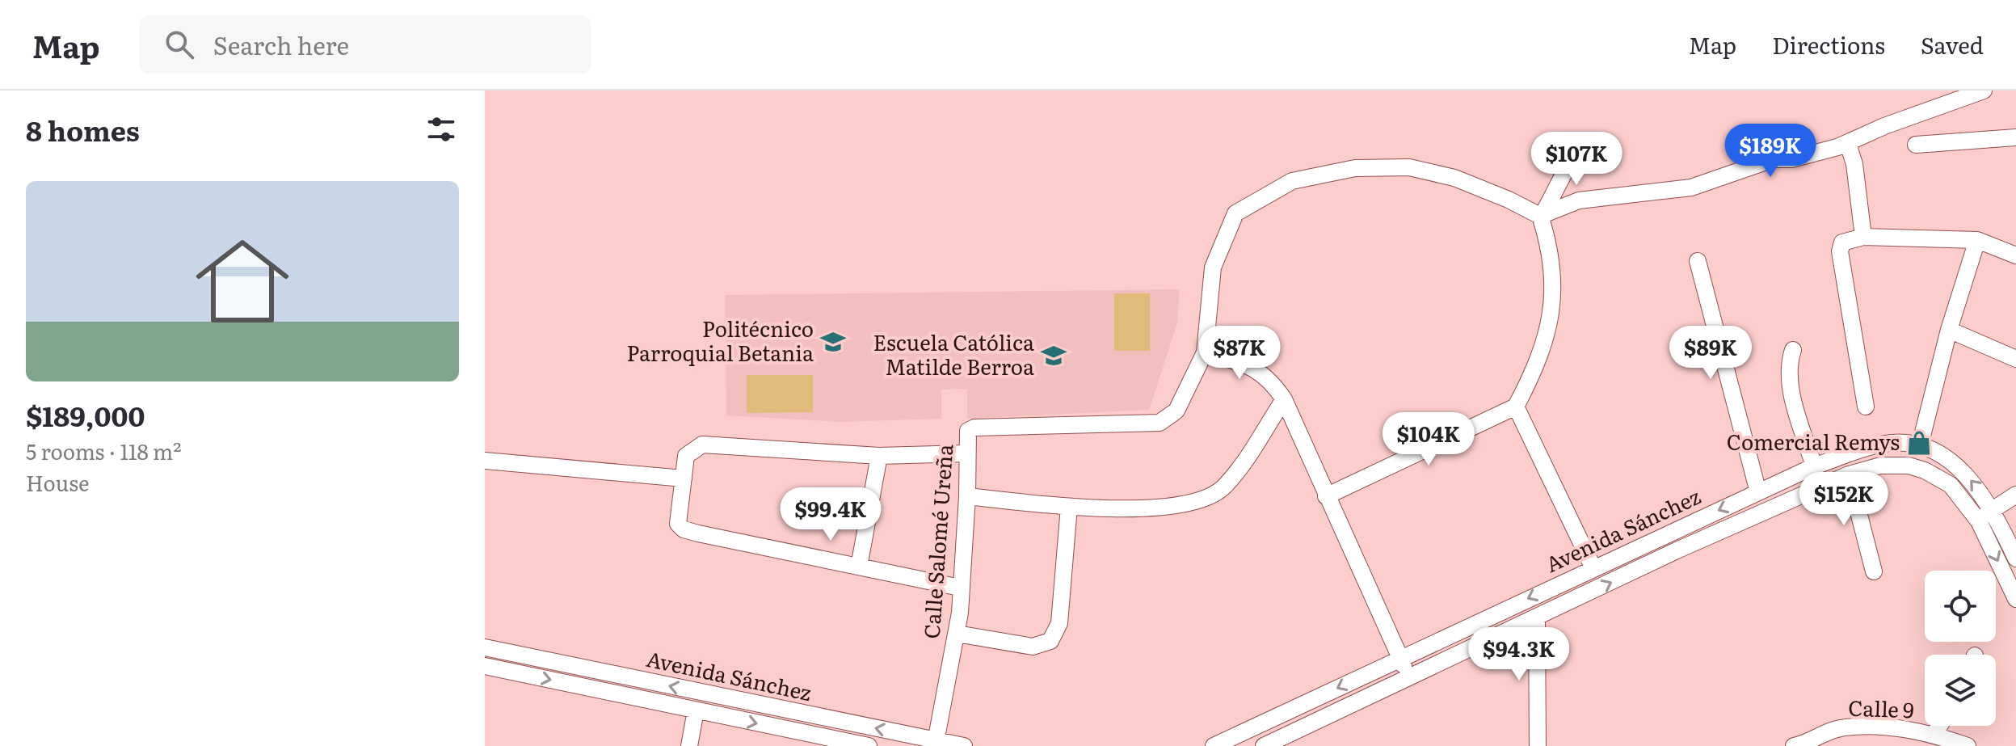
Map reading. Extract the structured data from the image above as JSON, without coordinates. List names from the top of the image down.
{
  "streets": {
    "street": ["Avenida Sánchez", "Calle Salomé Ureña", "Calle 9"]
  },
  "crossings": [
    ["Avenida Sánchez", "Calle Salomé Ureña"]
  ],
  "places": {
    "school or university": ["Politécnico Parroquial Betania", "Escuela Católica Matilde Berroa"],
    "shop": ["Comercial Remys"]
  },
  "page": {
    "header": "Map",
    "search": "Search here",
    "nav": ["Map", "Directions", "Saved"],
    "heading": "8 homes",
    "price": [
      "$189K",
      "$107K",
      "$87K",
      "$89K",
      "$104K",
      "$152K",
      "$99.4K",
      "$94.3K"
    ],
    "list": [
      {
        "name": "$189,000",
        "note": "5 rooms · 118 m² · House"
      }
    ]
  }
}
